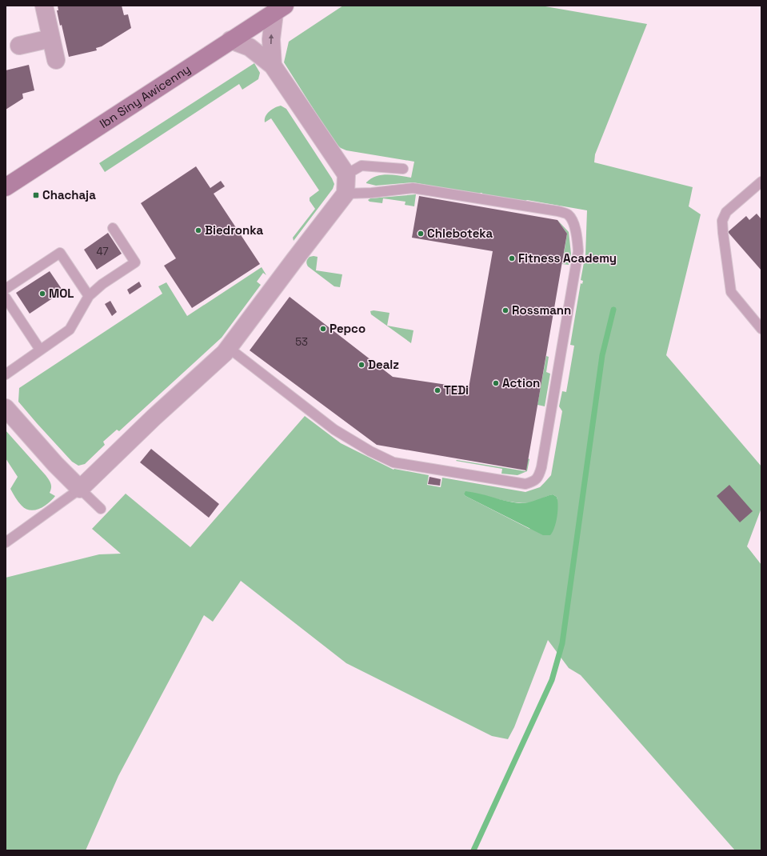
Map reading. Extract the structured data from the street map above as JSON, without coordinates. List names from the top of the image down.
{
  "streets": {
    "street": ["Ibn Siny Awicenny"]
  },
  "places": {
    "transit": ["Chachaja"],
    "other": [
      "Biedronka",
      "Chleboteka",
      "Fitness Academy",
      "MOL",
      "Rossmann",
      "Pepco",
      "Dealz",
      "Action",
      "TEDi"
    ]
  },
  "house_numbers": ["47", "53"]
}
